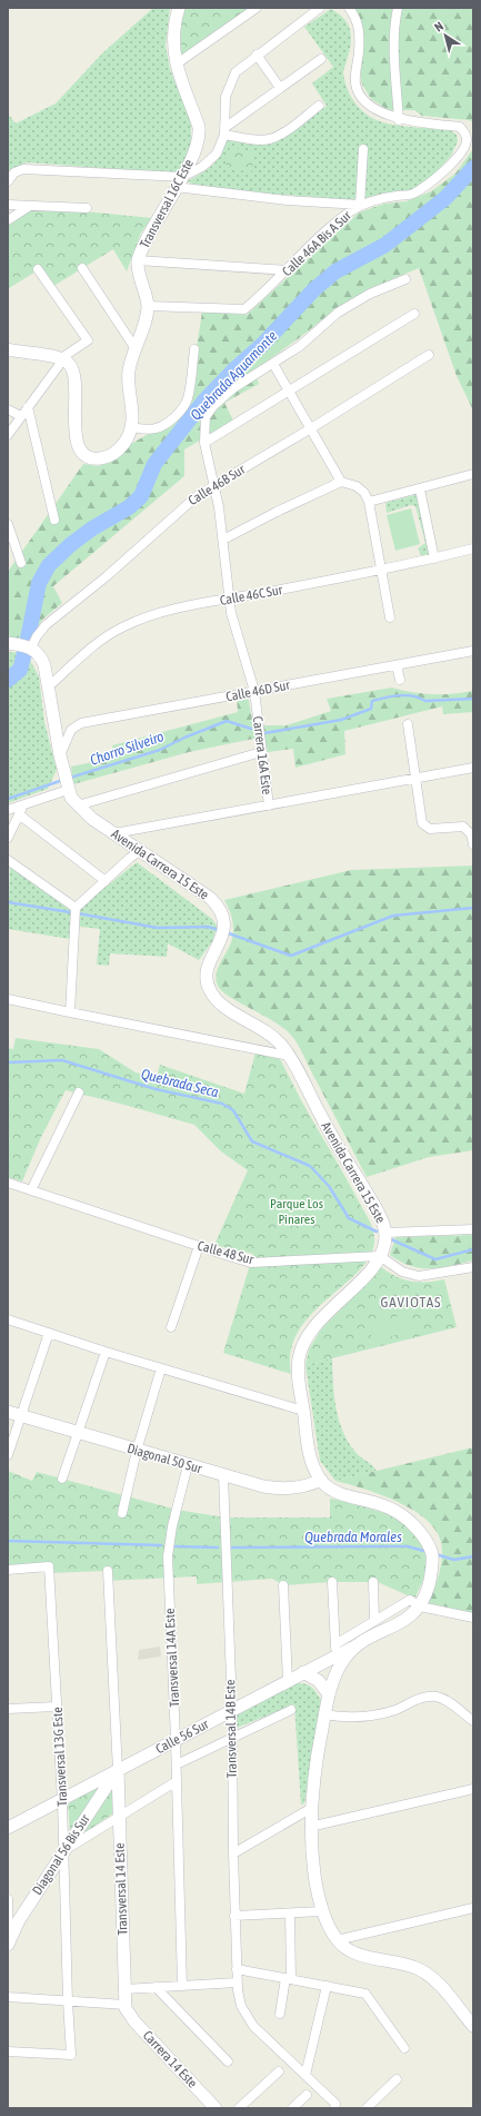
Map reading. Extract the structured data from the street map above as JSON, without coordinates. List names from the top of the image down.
{
  "streets": {
    "street": [
      "Transversal 16C Este",
      "Calle 46A Bis A Sur",
      "Calle 46B Sur",
      "Calle 46C Sur",
      "Calle 46D Sur",
      "Carrera 16A Este",
      "Avenida Carrera 15 Este",
      "Calle 48 Sur",
      "Diagonal 50 Sur",
      "Transversal 14A Este",
      "Transversal 14B Este",
      "Calle 56 Sur",
      "Transversal 13G Este",
      "Diagonal 56 Bis Sur",
      "Transversal 14 Este",
      "Carrera 14 Este"
    ]
  },
  "crossings": [
    ["Transversal 16C Este", "Calle 46A Bis A Sur"],
    ["Calle 46B Sur", "Carrera 16A Este"],
    ["Calle 46B Sur", "Avenida Carrera 15 Este"],
    ["Calle 46C Sur", "Carrera 16A Este"],
    ["Calle 46C Sur", "Avenida Carrera 15 Este"],
    ["Calle 46D Sur", "Carrera 16A Este"],
    ["Calle 46D Sur", "Avenida Carrera 15 Este"],
    ["Avenida Carrera 15 Este", "Calle 48 Sur"],
    ["Avenida Carrera 15 Este", "Diagonal 50 Sur"],
    ["Avenida Carrera 15 Este", "Calle 56 Sur"],
    ["Diagonal 50 Sur", "Transversal 14A Este"],
    ["Diagonal 50 Sur", "Transversal 14B Este"],
    ["Transversal 14A Este", "Calle 56 Sur"],
    ["Transversal 14B Este", "Calle 56 Sur"],
    ["Calle 56 Sur", "Transversal 13G Este"],
    ["Calle 56 Sur", "Diagonal 56 Bis Sur"],
    ["Calle 56 Sur", "Transversal 14 Este"],
    ["Transversal 13G Este", "Diagonal 56 Bis Sur"],
    ["Diagonal 56 Bis Sur", "Transversal 14 Este"],
    ["Transversal 14 Este", "Carrera 14 Este"]
  ],
  "districts": ["GAVIOTAS"],
  "water": [
    "Quebrada Aguamonte",
    "Chorro Silveiro",
    "Quebrada Seca",
    "Quebrada Morales"
  ],
  "parks": ["Parque Los Pinares"],
  "north": "top left"
}
